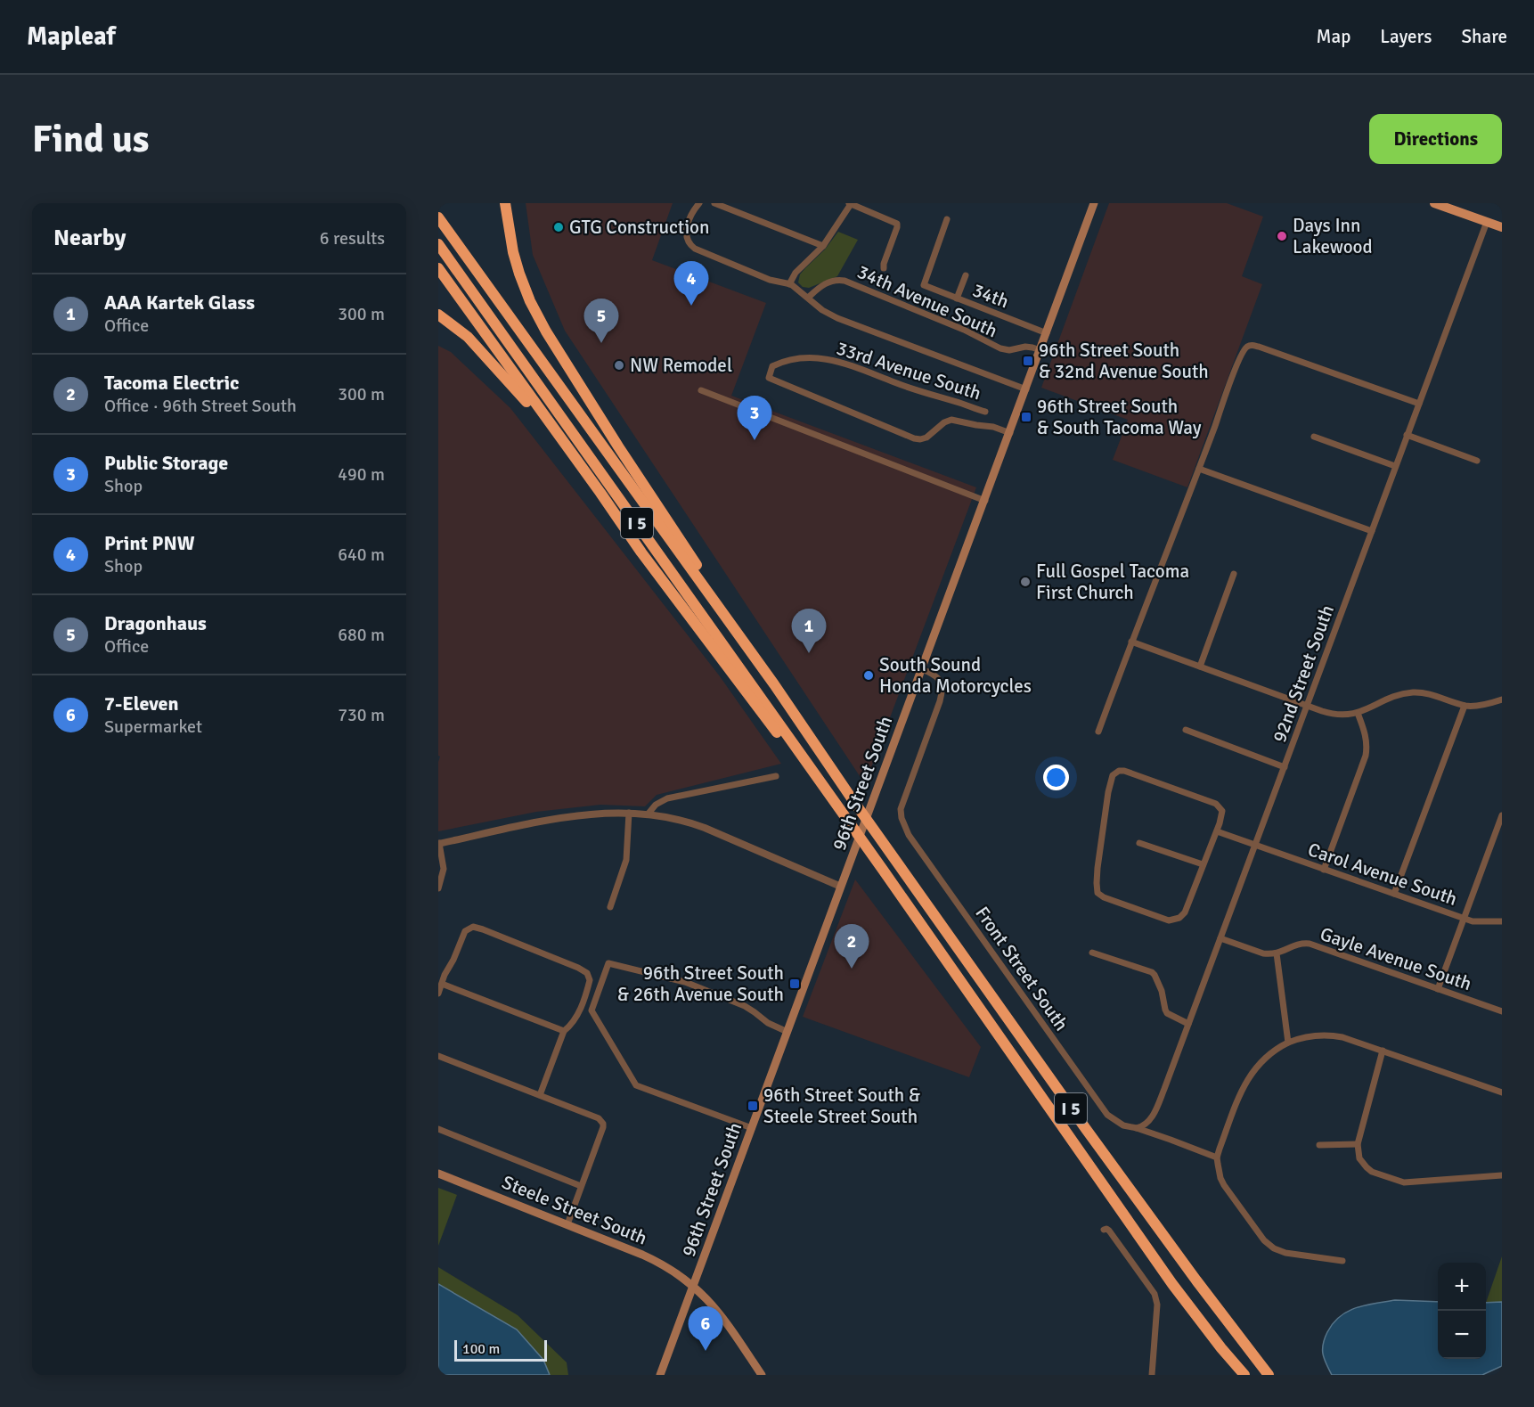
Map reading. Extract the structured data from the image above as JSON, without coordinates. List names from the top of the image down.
{
  "streets": {
    "highway": ["I 5"],
    "main road": ["96th Street South", "Steele Street South"],
    "street": [
      "34th",
      "34th Avenue South",
      "33rd Avenue South",
      "92nd Street South",
      "Carol Avenue South",
      "Gayle Avenue South",
      "Front Street South"
    ]
  },
  "crossings": [
    ["34th", "96th Street South"],
    ["34th Avenue South", "96th Street South"],
    ["33rd Avenue South", "96th Street South"],
    ["92nd Street South", "Carol Avenue South"],
    ["92nd Street South", "Front Street South"],
    ["96th Street South", "Front Street South"],
    ["96th Street South", "Steele Street South"]
  ],
  "places": {
    "other": [
      "GTG Construction",
      "Days Inn Lakewood",
      "NW Remodel",
      "Full Gospel Tacoma First Church",
      "South Sound Honda Motorcycles"
    ],
    "transit": [
      "96th Street South & 32nd Avenue South",
      "96th Street South & South Tacoma Way",
      "96th Street South & 26th Avenue South",
      "96th Street South & Steele Street South"
    ]
  },
  "scale_bar": "100 m",
  "page": {
    "header": "Mapleaf",
    "nav": ["Map", "Layers", "Share"],
    "buttons": "Directions",
    "title": "Find us",
    "heading": ["Nearby", "6 results"],
    "pins": [
      "4",
      "5",
      "3",
      "1",
      "2",
      "6"
    ],
    "list": [
      {
        "mark": "1",
        "name": "AAA Kartek Glass",
        "note": "Office",
        "value": "300 m"
      },
      {
        "mark": "2",
        "name": "Tacoma Electric",
        "note": "Office · 96th Street South",
        "value": "300 m"
      },
      {
        "mark": "3",
        "name": "Public Storage",
        "note": "Shop",
        "value": "490 m"
      },
      {
        "mark": "4",
        "name": "Print PNW",
        "note": "Shop",
        "value": "640 m"
      },
      {
        "mark": "5",
        "name": "Dragonhaus",
        "note": "Office",
        "value": "680 m"
      },
      {
        "mark": "6",
        "name": "7-Eleven",
        "note": "Supermarket",
        "value": "730 m"
      }
    ],
    "map_buttons": ["+", "−"],
    "scale": "100 m"
  }
}
